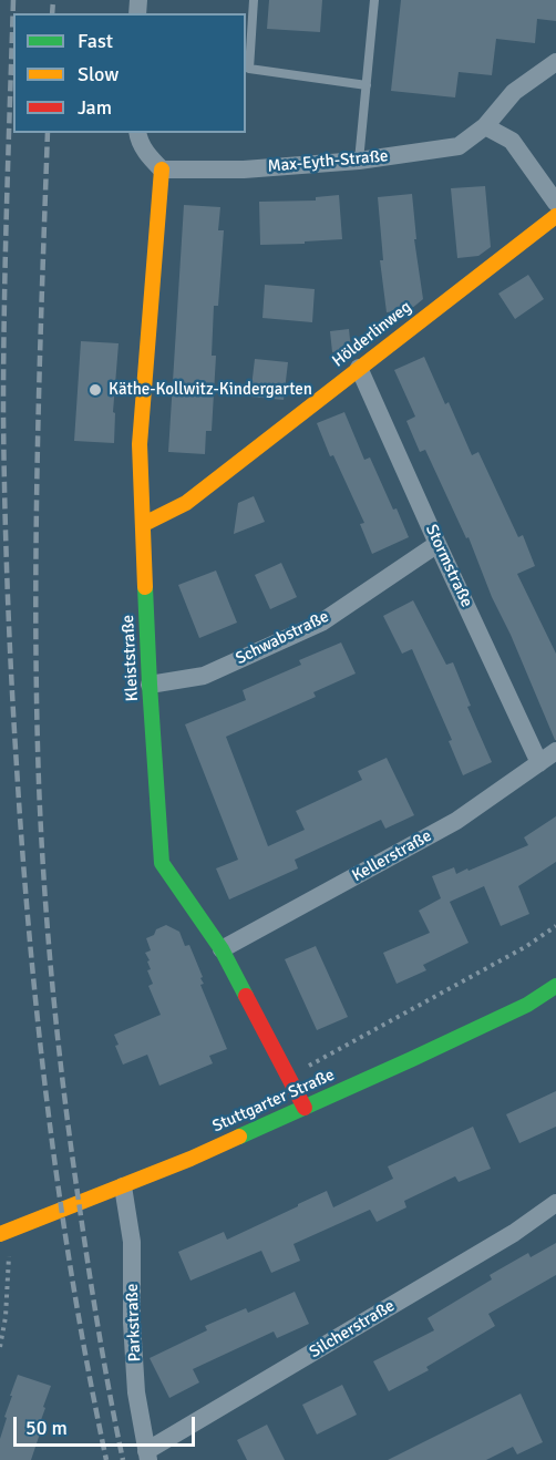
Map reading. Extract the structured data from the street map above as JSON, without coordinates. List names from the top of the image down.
{
  "streets": {
    "street": [
      "Max-Eyth-Straße",
      "Hölderlinweg",
      "Stormstraße",
      "Schwabstraße",
      "Kleiststraße",
      "Kellerstraße",
      "Stuttgarter Straße",
      "Parkstraße",
      "Silcherstraße"
    ]
  },
  "crossings": [
    ["Max-Eyth-Straße", "Kleiststraße"],
    ["Hölderlinweg", "Stormstraße"],
    ["Hölderlinweg", "Kleiststraße"],
    ["Stormstraße", "Schwabstraße"],
    ["Stormstraße", "Kellerstraße"],
    ["Schwabstraße", "Kleiststraße"],
    ["Kleiststraße", "Kellerstraße"],
    ["Kleiststraße", "Stuttgarter Straße"],
    ["Stuttgarter Straße", "Parkstraße"],
    ["Parkstraße", "Silcherstraße"]
  ],
  "places": ["Käthe-Kollwitz-Kindergarten"],
  "legend": ["Fast", "Slow", "Jam"],
  "scale_bar": "50 m"
}
